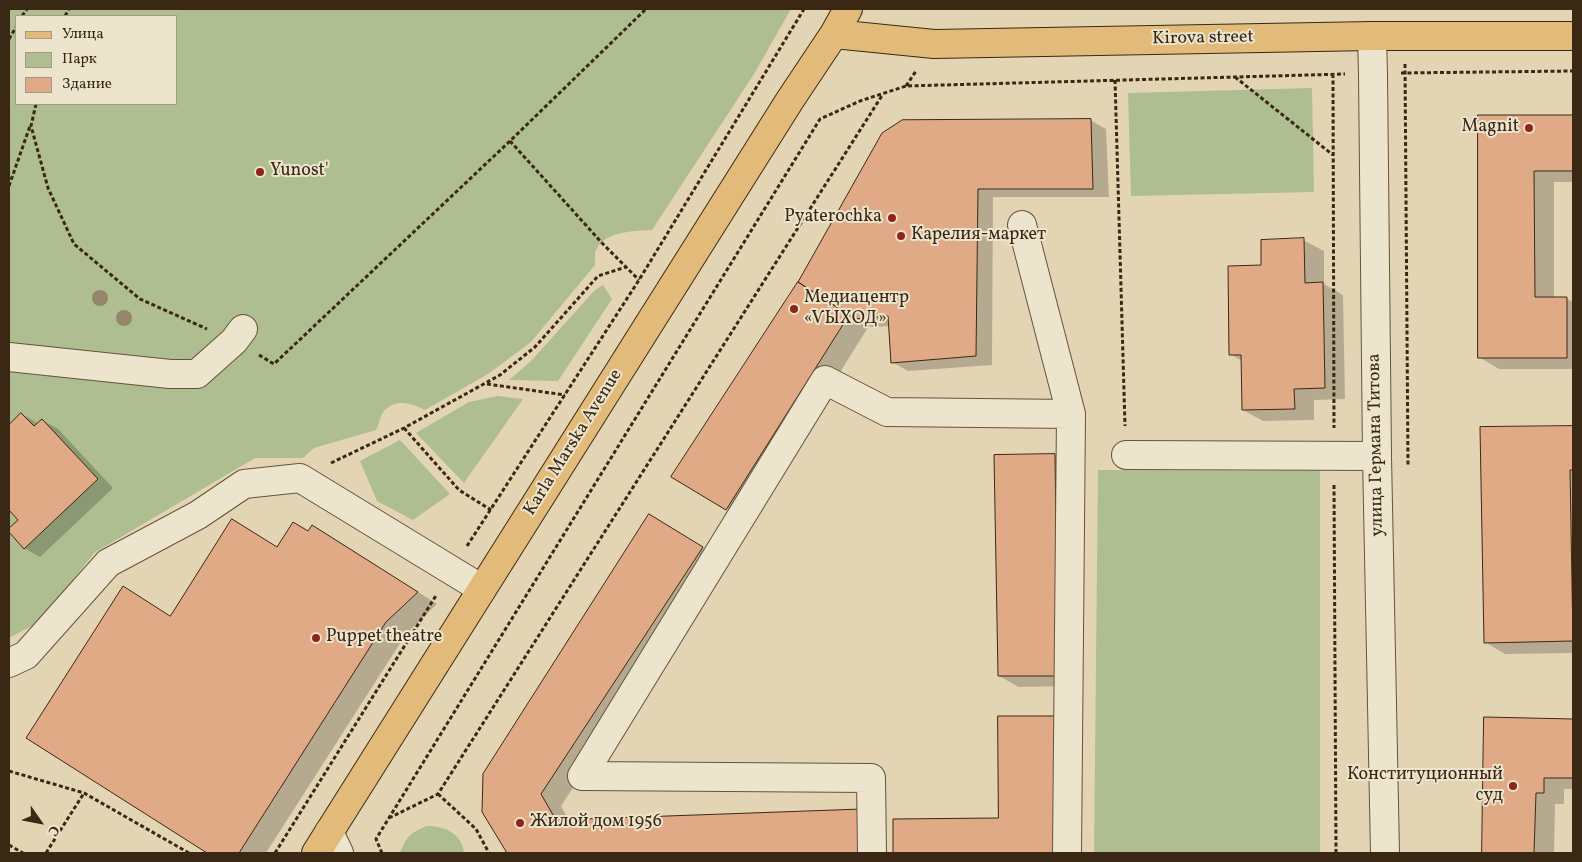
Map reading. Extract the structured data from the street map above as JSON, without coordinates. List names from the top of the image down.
{
  "streets": {
    "main road": ["Kirova street", "Karla Marska Avenue"],
    "street": ["улица Германа Титова"]
  },
  "crossings": [
    ["Kirova street", "Karla Marska Avenue"],
    ["Kirova street", "улица Германа Титова"]
  ],
  "places": [
    "Magnit",
    "Yunost'",
    "Pyaterochka",
    "Карелия-маркет",
    "Медиацентр «ѴЫХОД»",
    "Puppet theatre",
    "Конституционный суд",
    "Жилой дом 1956"
  ],
  "legend": ["Улица", "Парк", "Здание"],
  "north": "bottom right"
}
